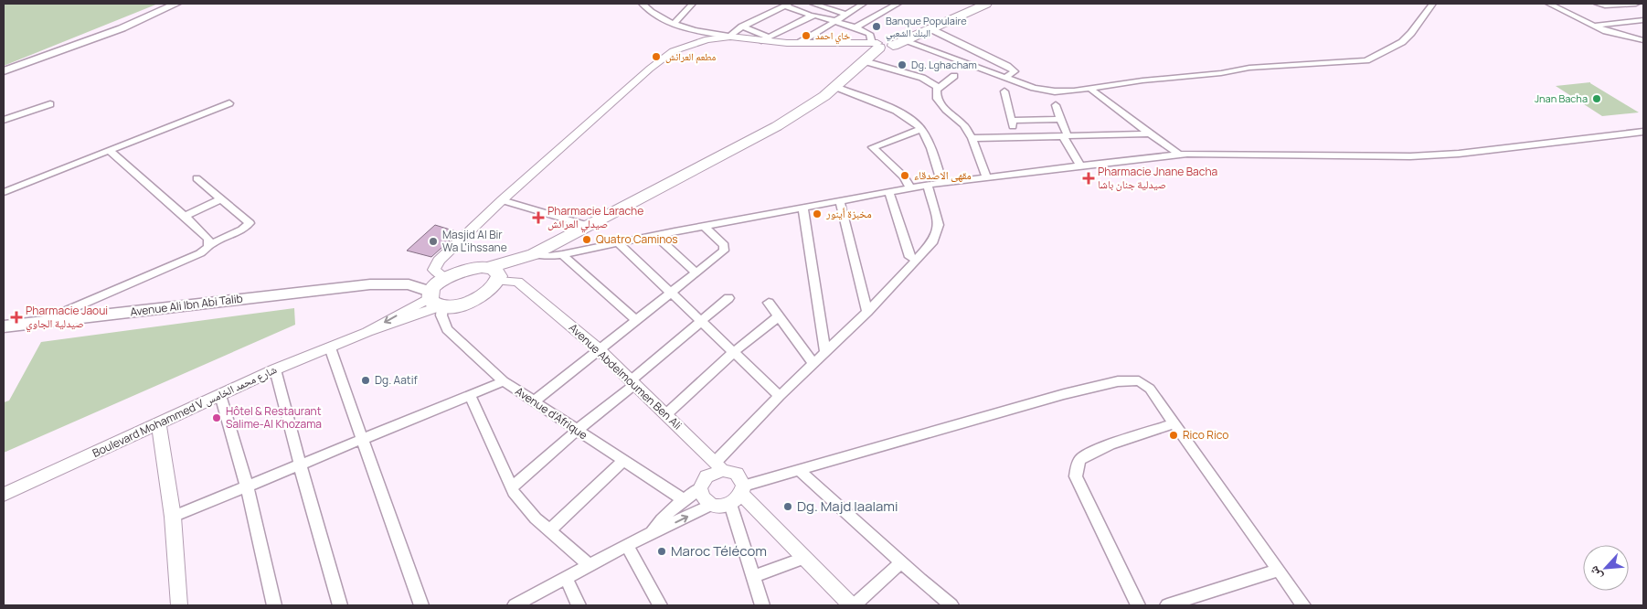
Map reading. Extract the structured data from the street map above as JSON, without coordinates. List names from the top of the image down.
{
  "streets": {
    "main road": ["Avenue Ali Ibn Abi Talib"],
    "street": ["Avenue Abdelmoumen Ben Ali", "Boulevard Mohammed V شارع محمد الخامس", "Avenue d'Afrique"]
  },
  "crossings": [
    ["Avenue Ali Ibn Abi Talib", "Boulevard Mohammed V شارع محمد الخامس"],
    ["Avenue Ali Ibn Abi Talib", "Avenue d'Afrique"],
    ["Boulevard Mohammed V شارع محمد الخامس", "Avenue d'Afrique"]
  ],
  "places": {
    "other": [
      "Banque Populaire البنك الشعبي",
      "خاي احمد",
      "مطعم العرائش",
      "Dg. Lghacham",
      "Jnan Bacha",
      "مقهى الاصدقاء",
      "مخبزة أينور",
      "Quatro Caminos",
      "Masjid Al Bir Wa L'ihssane",
      "Dg. Aatif",
      "Hôtel & Restaurant Salime-Al Khozama",
      "Rico Rico",
      "Dg. Majd laalami",
      "Maroc Télécom"
    ],
    "health": ["Pharmacie Jnane Bacha صيدلية جنان باشا", "Pharmacie Larache صيدلي العرائش", "Pharmacie Jaoui صيدلية الجاوي"]
  },
  "north": "bottom left"
}
